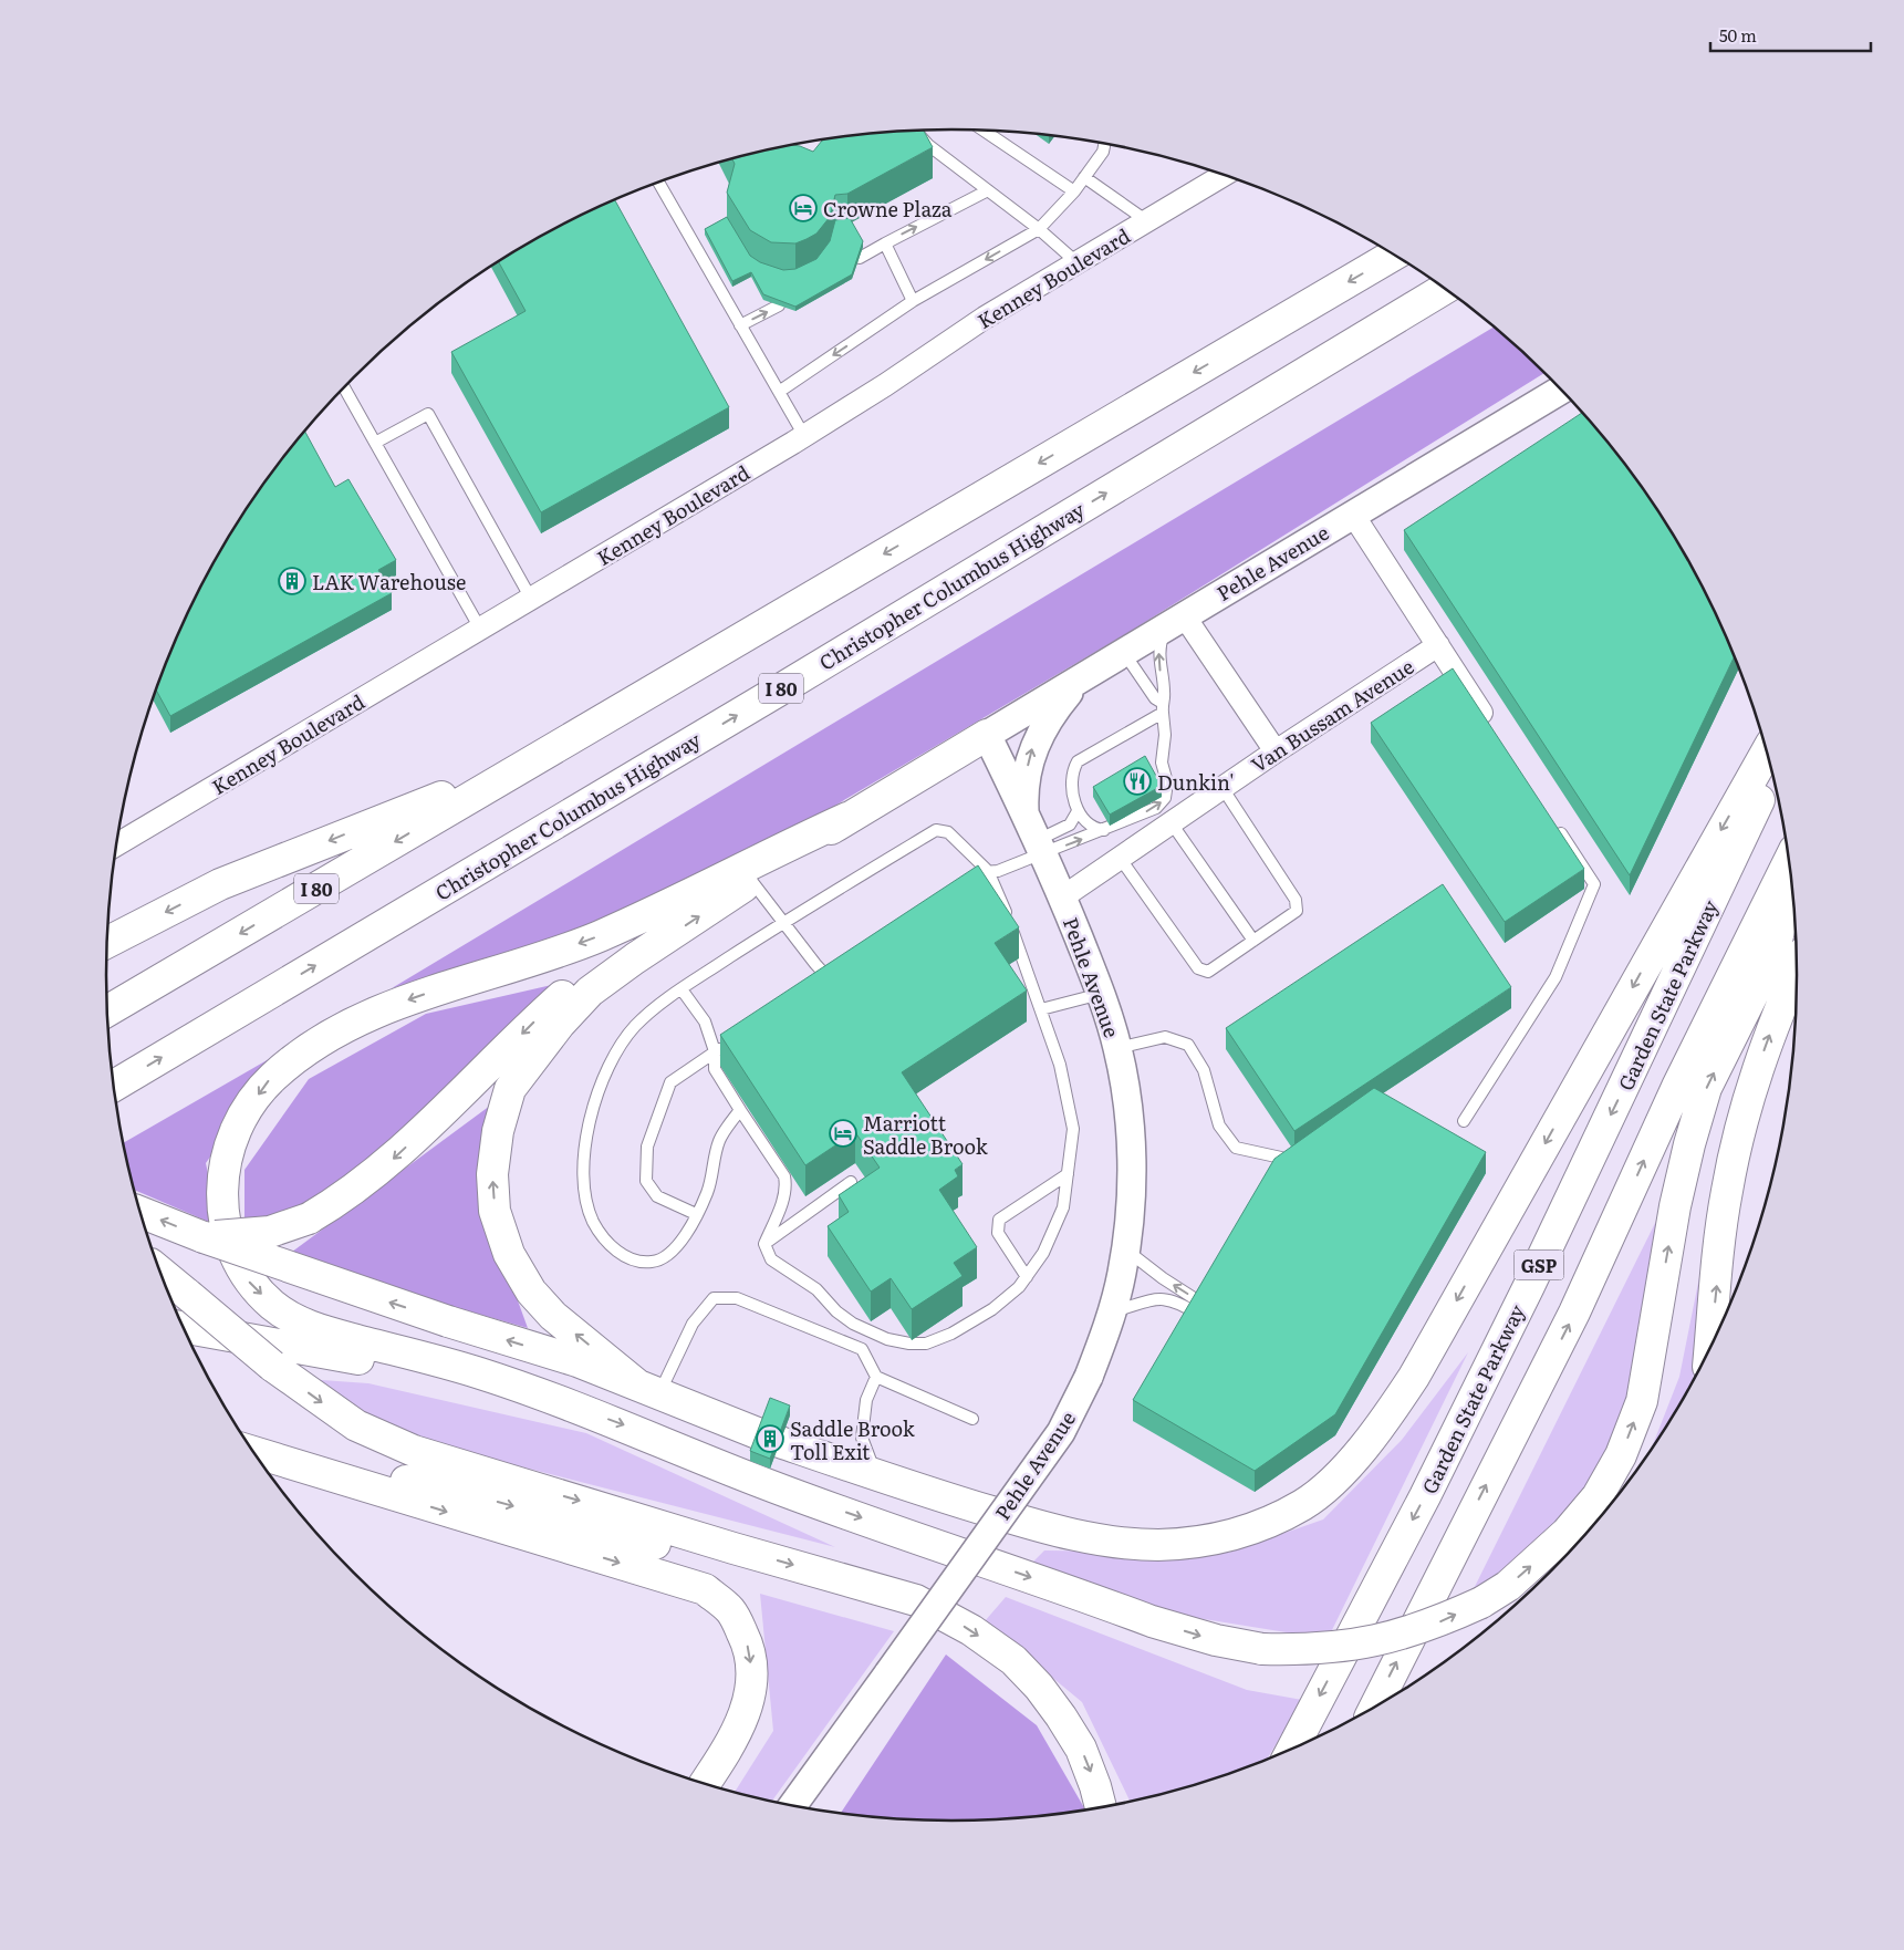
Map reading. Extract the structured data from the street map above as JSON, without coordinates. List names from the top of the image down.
{
  "streets": {
    "highway": [
      "Christopher Columbus Highway",
      "I 80",
      "Garden State Parkway",
      "GSP"
    ],
    "street": ["Kenney Boulevard", "Pehle Avenue", "Van Bussam Avenue"]
  },
  "crossings": [
    ["Pehle Avenue", "Van Bussam Avenue"]
  ],
  "places": {
    "hotel": ["Crowne Plaza", "Marriott Saddle Brook"],
    "building": ["LAK Warehouse", "Saddle Brook Toll Exit"],
    "restaurant": ["Dunkin'"]
  },
  "scale_bar": "50 m"
}
